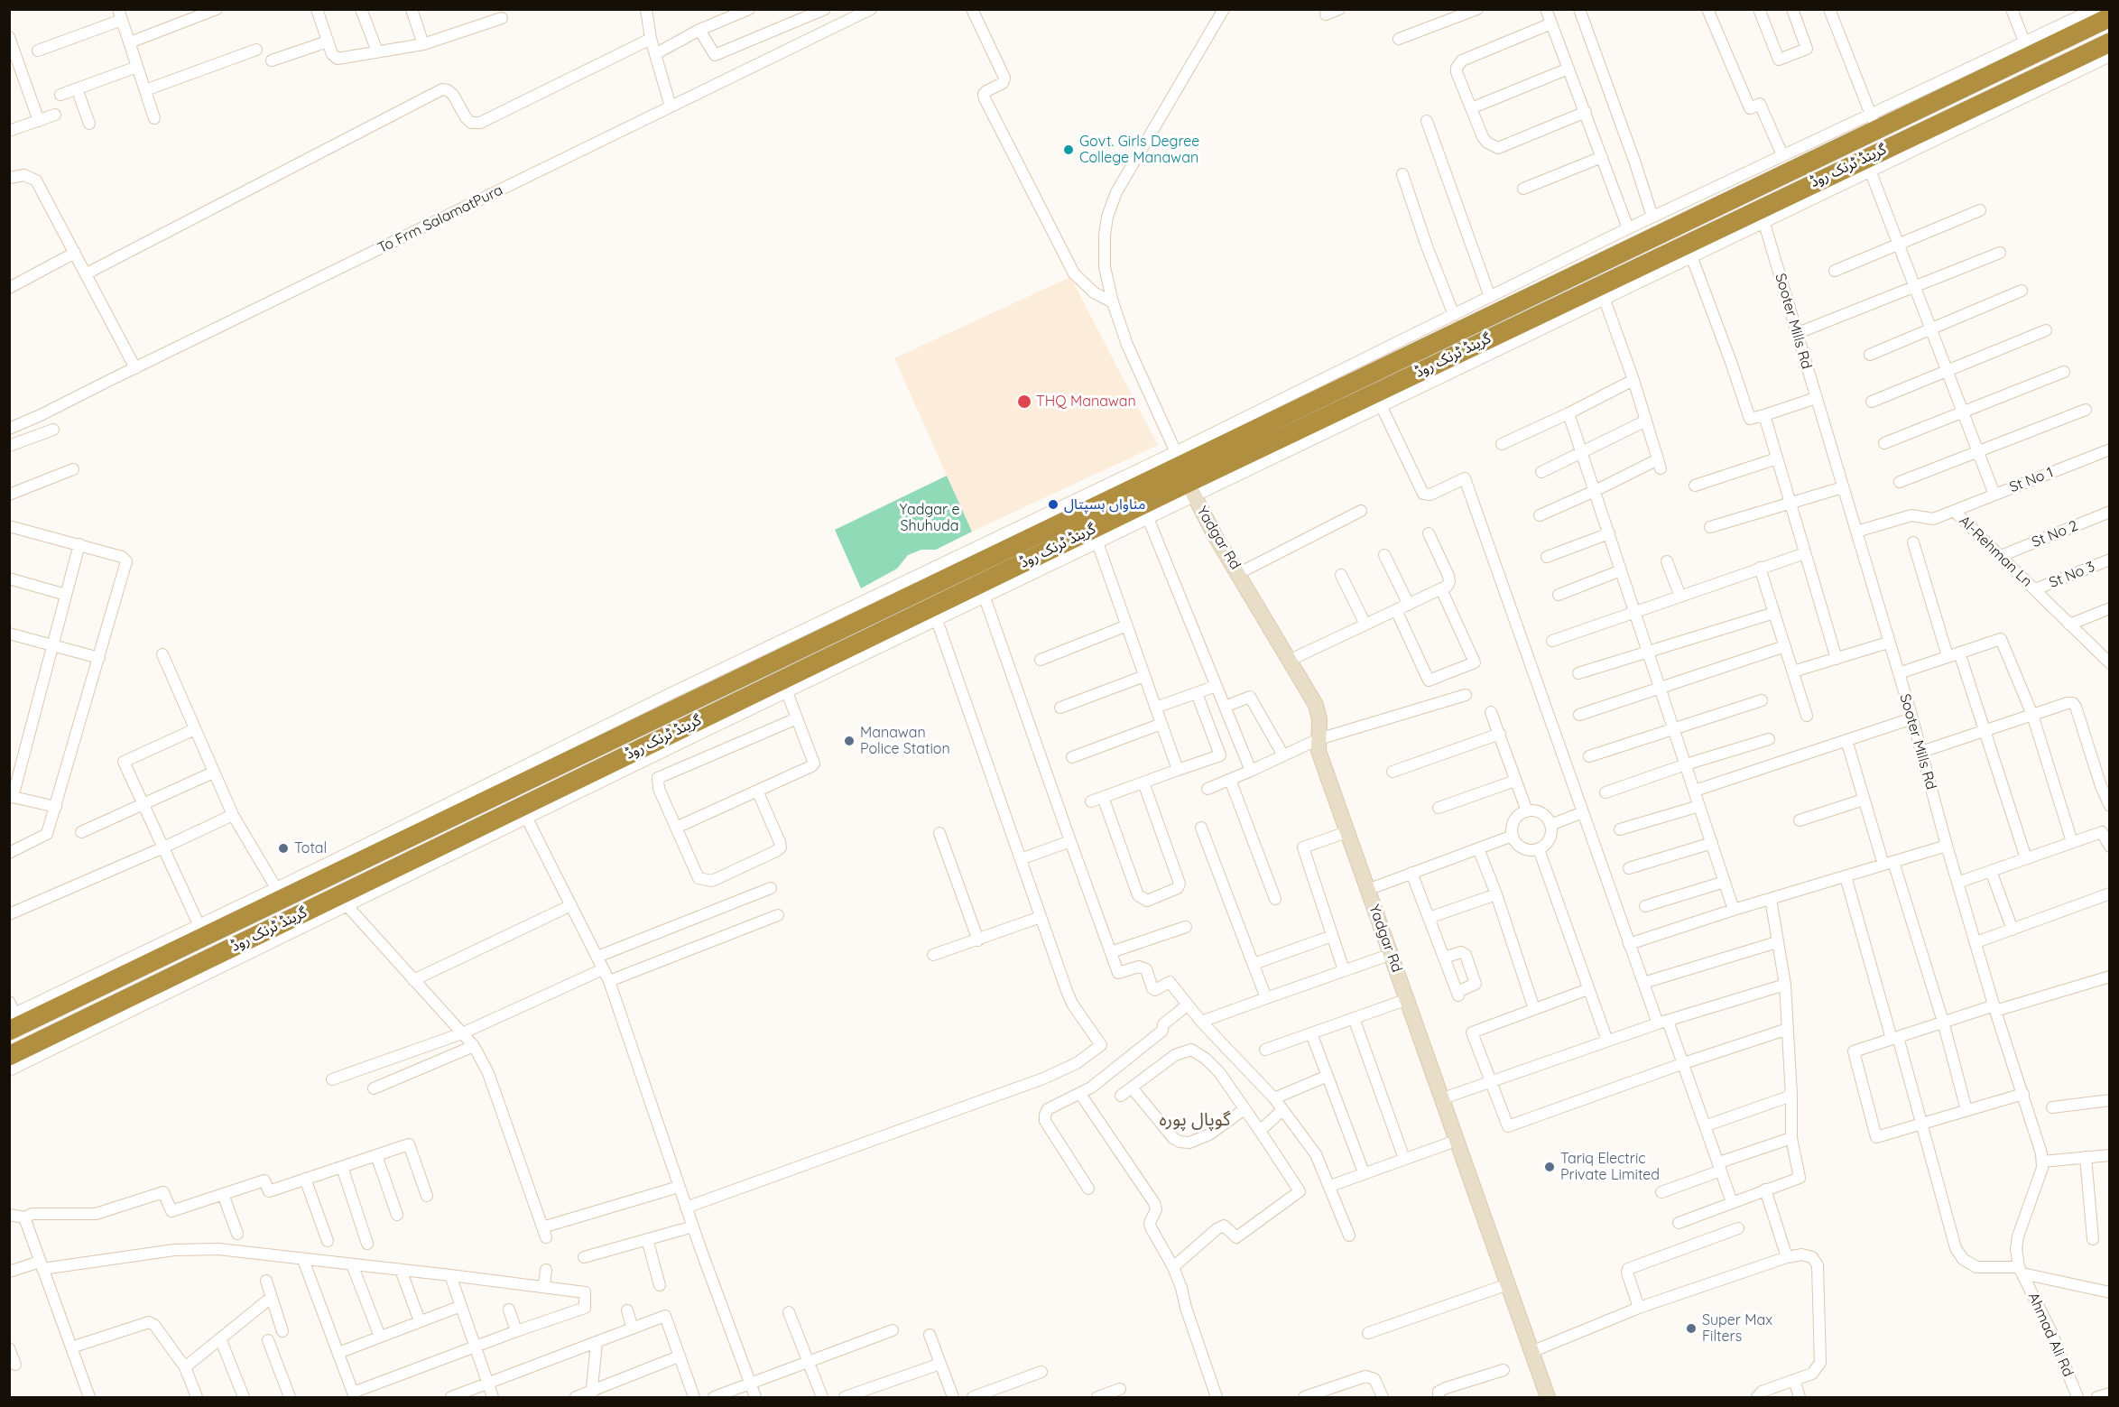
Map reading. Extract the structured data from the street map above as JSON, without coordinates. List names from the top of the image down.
{
  "streets": {
    "highway": ["گرینڈ ٹرنک روڈ"],
    "street": [
      "To Frm SalamatPura",
      "Sooter Mills Rd",
      "St No 1",
      "St No 2",
      "Yadgar Rd",
      "Al-Rehman Ln",
      "St No 3",
      "Ahmad Ali Rd"
    ]
  },
  "crossings": [
    ["گرینڈ ٹرنک روڈ", "Sooter Mills Rd"],
    ["گرینڈ ٹرنک روڈ", "Yadgar Rd"],
    ["Sooter Mills Rd", "Al-Rehman Ln"],
    ["St No 1", "Al-Rehman Ln"],
    ["St No 2", "Al-Rehman Ln"],
    ["Al-Rehman Ln", "St No 3"]
  ],
  "districts": ["گوپال پورہ"],
  "parks": ["Yadgar e Shuhuda"],
  "places": [
    "Govt. Girls Degree College Manawan",
    "THQ Manawan",
    "مناواں ہسپتال",
    "Manawan Police Station",
    "Total",
    "Tariq Electric Private Limited",
    "Super Max Filters"
  ]
}
